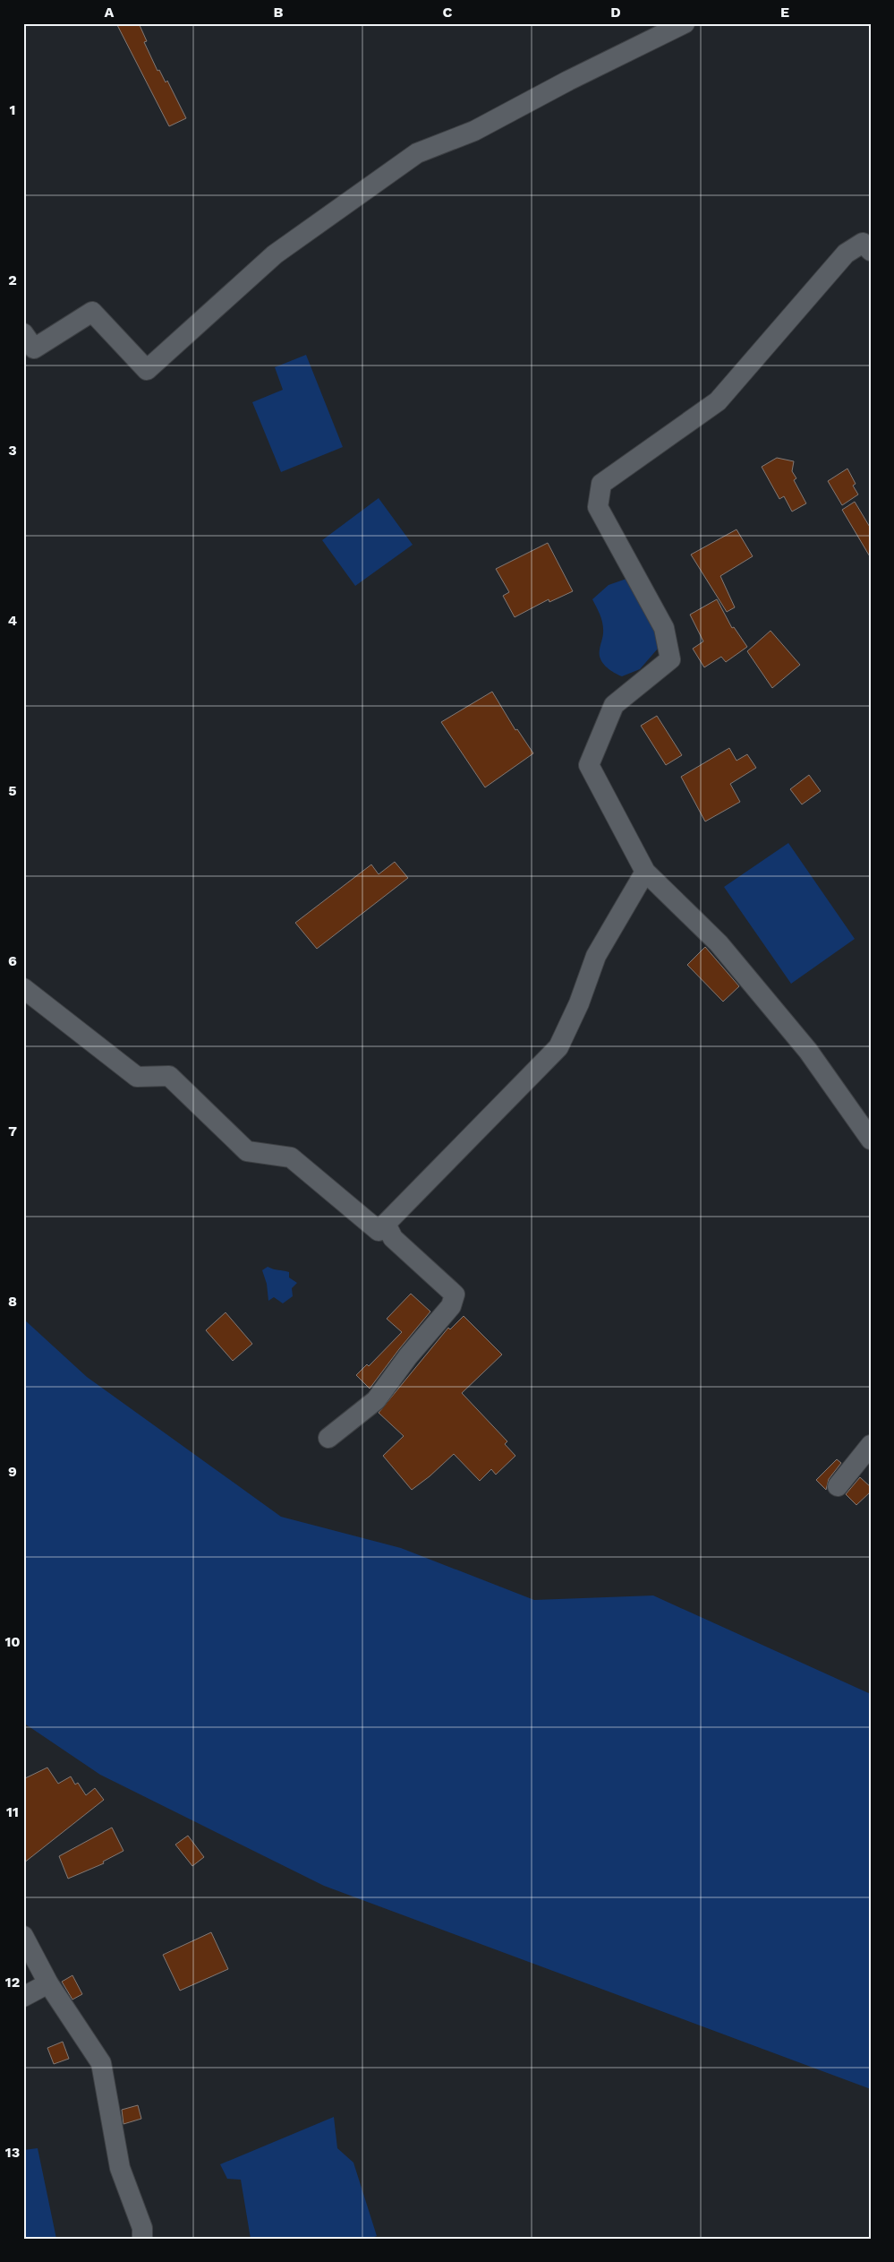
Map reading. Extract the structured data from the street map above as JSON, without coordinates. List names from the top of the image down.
{
  "grid": {
    "columns": [
      "A",
      "B",
      "C",
      "D",
      "E"
    ],
    "rows": [
      "1",
      "2",
      "3",
      "4",
      "5",
      "6",
      "7",
      "8",
      "9",
      "10",
      "11",
      "12",
      "13"
    ]
  }
}
